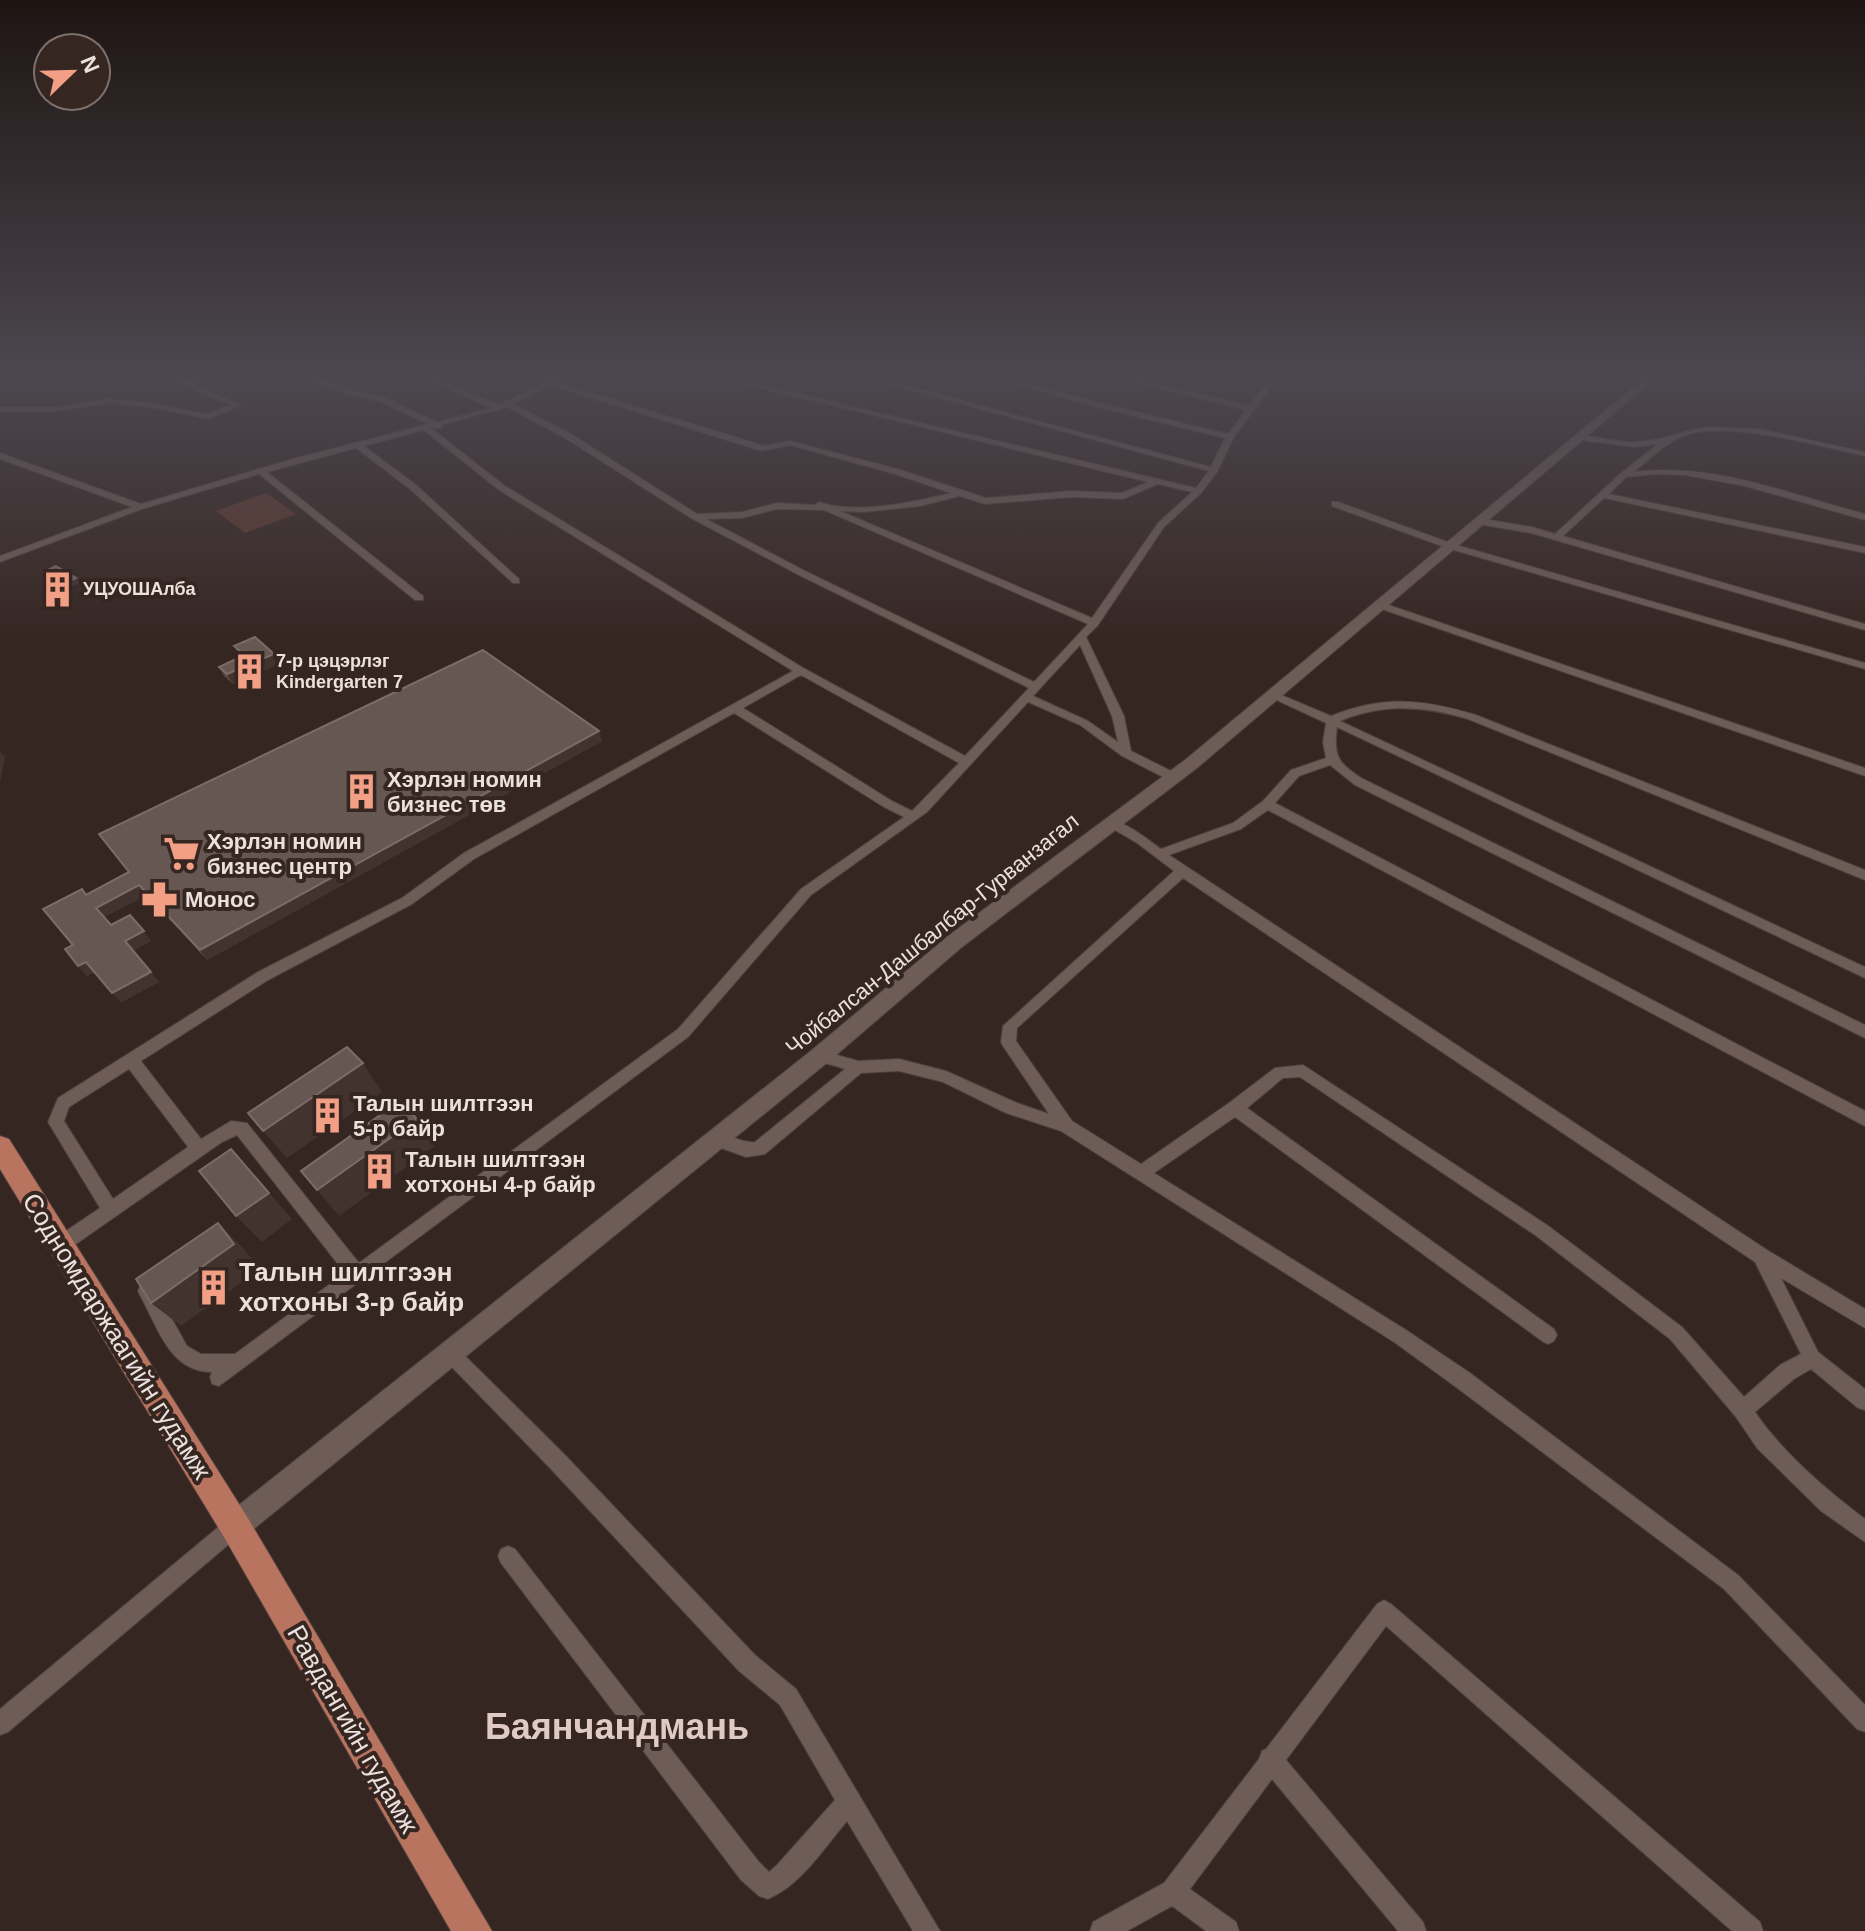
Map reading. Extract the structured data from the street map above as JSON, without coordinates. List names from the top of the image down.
{
  "streets": {
    "main road": ["Содномдаржаагийн гудамж", "Равдангийн гудамж"],
    "street": ["Чойбалсан-Дашбалбар-Гурванзагал"]
  },
  "crossings": [
    ["Чойбалсан-Дашбалбар-Гурванзагал", "Содномдаржаагийн гудамж"],
    ["Чойбалсан-Дашбалбар-Гурванзагал", "Равдангийн гудамж"],
    ["Содномдаржаагийн гудамж", "Равдангийн гудамж"]
  ],
  "districts": ["Баянчандмань"],
  "places": {
    "building": [
      "УЦУОШАлба",
      "7-р цэцэрлэг Kindergarten 7",
      "Хэрлэн номин бизнес төв",
      "Талын шилтгээн 5-р байр",
      "Талын шилтгээн хотхоны 4-р байр",
      "Талын шилтгээн хотхоны 3-р байр"
    ],
    "supermarket": ["Хэрлэн номин бизнес центр"],
    "pharmacy": ["Монос"]
  },
  "north": "top right"
}
